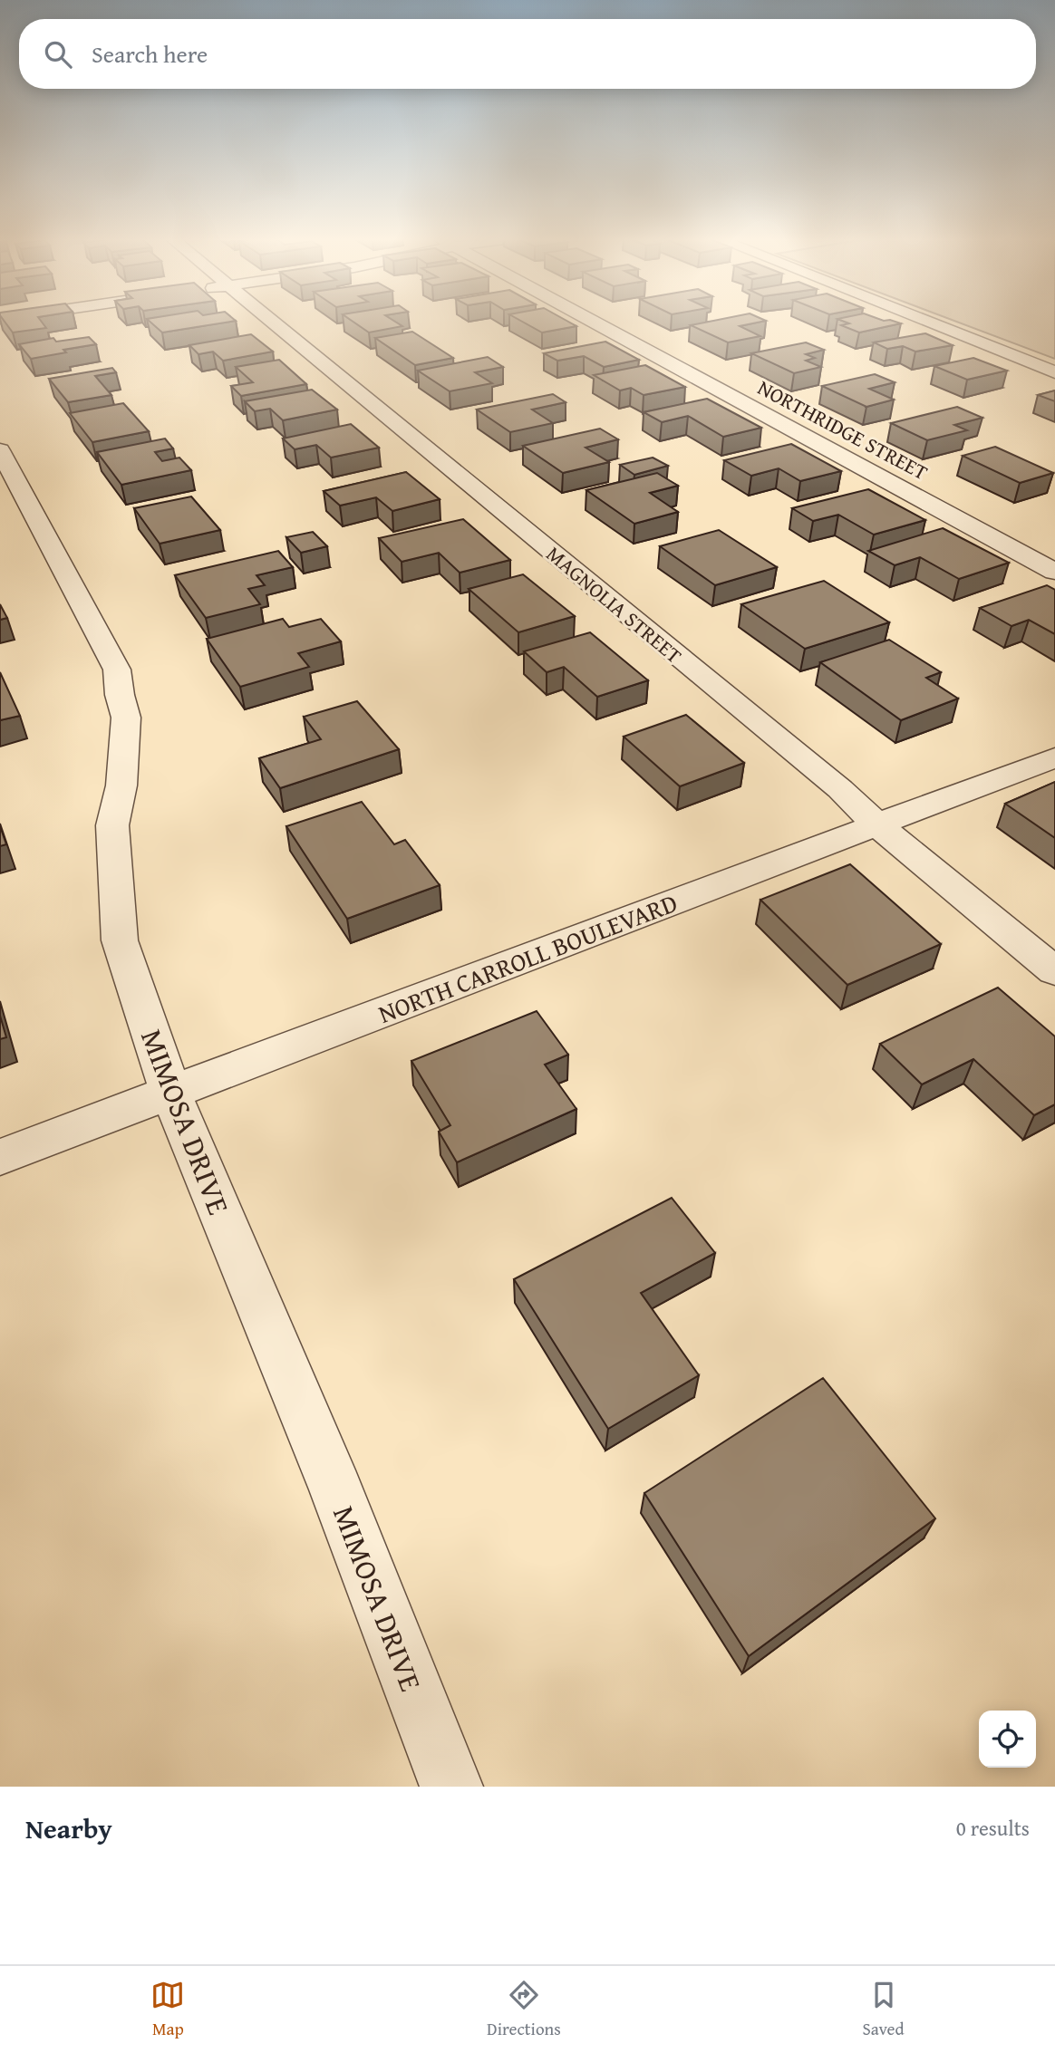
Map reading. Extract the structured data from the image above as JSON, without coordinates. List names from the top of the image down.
{
  "streets": {
    "street": [
      "NORTHRIDGE STREET",
      "MAGNOLIA STREET",
      "NORTH CARROLL BOULEVARD",
      "MIMOSA DRIVE"
    ]
  },
  "crossings": [
    ["MAGNOLIA STREET", "NORTH CARROLL BOULEVARD"],
    ["NORTH CARROLL BOULEVARD", "MIMOSA DRIVE"]
  ],
  "page": {
    "search": "Search here",
    "heading": ["Nearby", "0 results"],
    "nav": ["Map", "Directions", "Saved"]
  }
}
